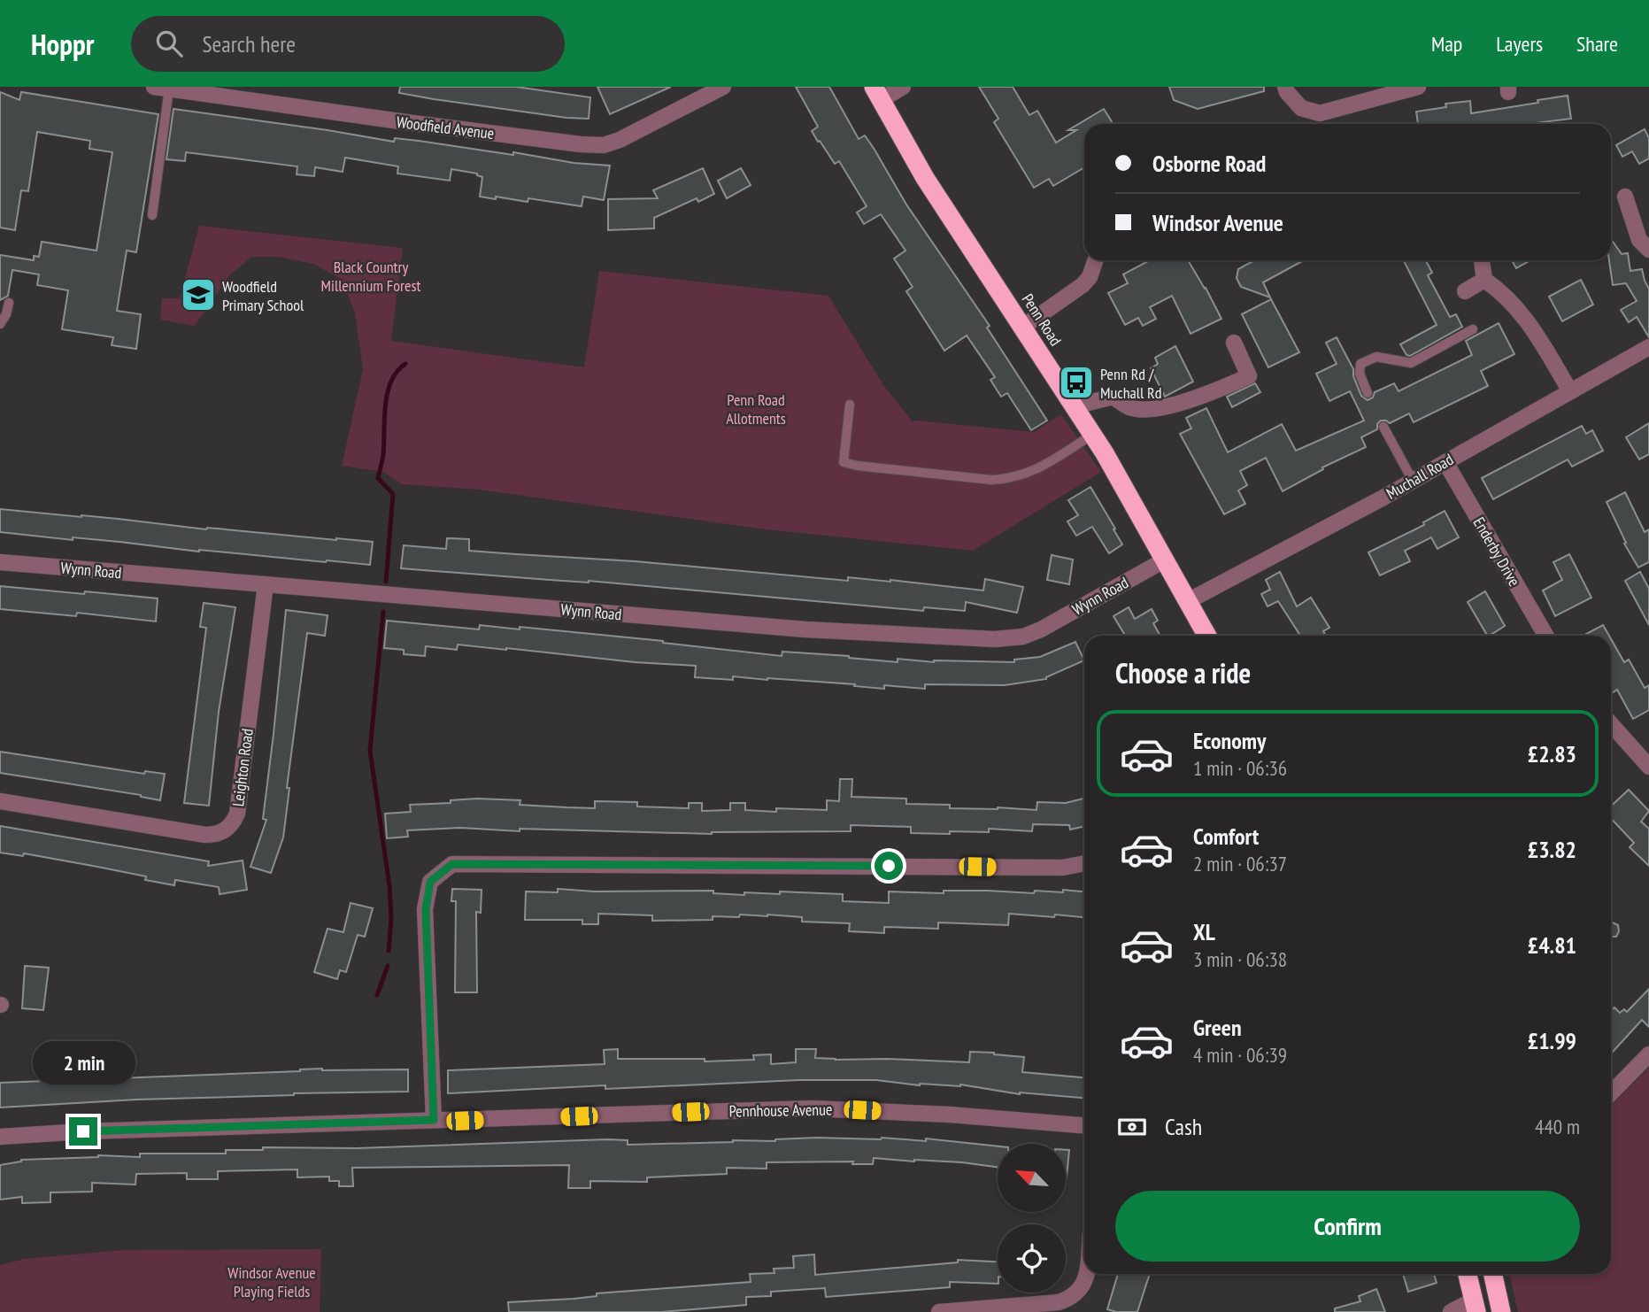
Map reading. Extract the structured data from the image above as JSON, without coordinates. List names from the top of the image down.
{
  "streets": {
    "highway": ["Penn Road"],
    "street": [
      "Woodfield Avenue",
      "Muchall Road",
      "Enderby Drive",
      "Wynn Road",
      "Leighton Road",
      "Pennhouse Avenue"
    ]
  },
  "crossings": [
    ["Penn Road", "Muchall Road"],
    ["Penn Road", "Wynn Road"],
    ["Muchall Road", "Enderby Drive"],
    ["Wynn Road", "Leighton Road"]
  ],
  "parks": ["Black Country Millennium Forest", "Penn Road Allotments", "Windsor Avenue Playing Fields"],
  "places": {
    "school or university": ["Woodfield Primary School"],
    "bus stop": ["Penn Rd / Muchall Rd"]
  },
  "north": "top left",
  "page": {
    "header": "Hoppr",
    "search": "Search here",
    "nav": ["Map", "Layers", "Share"],
    "banner": ["Osborne Road", "Windsor Avenue"],
    "heading": "Choose a ride",
    "list": [
      {
        "name": "Economy",
        "note": "1 min · 06:36",
        "value": "£2.83"
      },
      {
        "name": "Comfort",
        "note": "2 min · 06:37",
        "value": "£3.82"
      },
      {
        "name": "XL",
        "note": "3 min · 06:38",
        "value": "£4.81"
      },
      {
        "name": "Green",
        "note": "4 min · 06:39",
        "value": "£1.99"
      }
    ],
    "bubble": "2 min",
    "pay": ["Cash", "440 m"],
    "buttons": "Confirm"
  }
}
